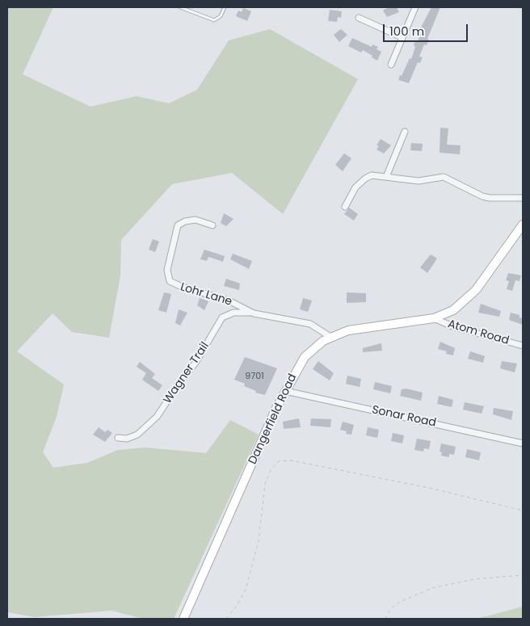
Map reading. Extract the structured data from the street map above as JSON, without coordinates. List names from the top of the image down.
{
  "streets": {
    "street": [
      "Lohr Lane",
      "Atom Road",
      "Wagner Trail",
      "Sonar Road",
      "Dangerfield Road"
    ]
  },
  "crossings": [
    ["Lohr Lane", "Wagner Trail"],
    ["Lohr Lane", "Dangerfield Road"],
    ["Atom Road", "Dangerfield Road"],
    ["Sonar Road", "Dangerfield Road"]
  ],
  "house_numbers": ["9701"],
  "scale_bar": "100 m"
}
